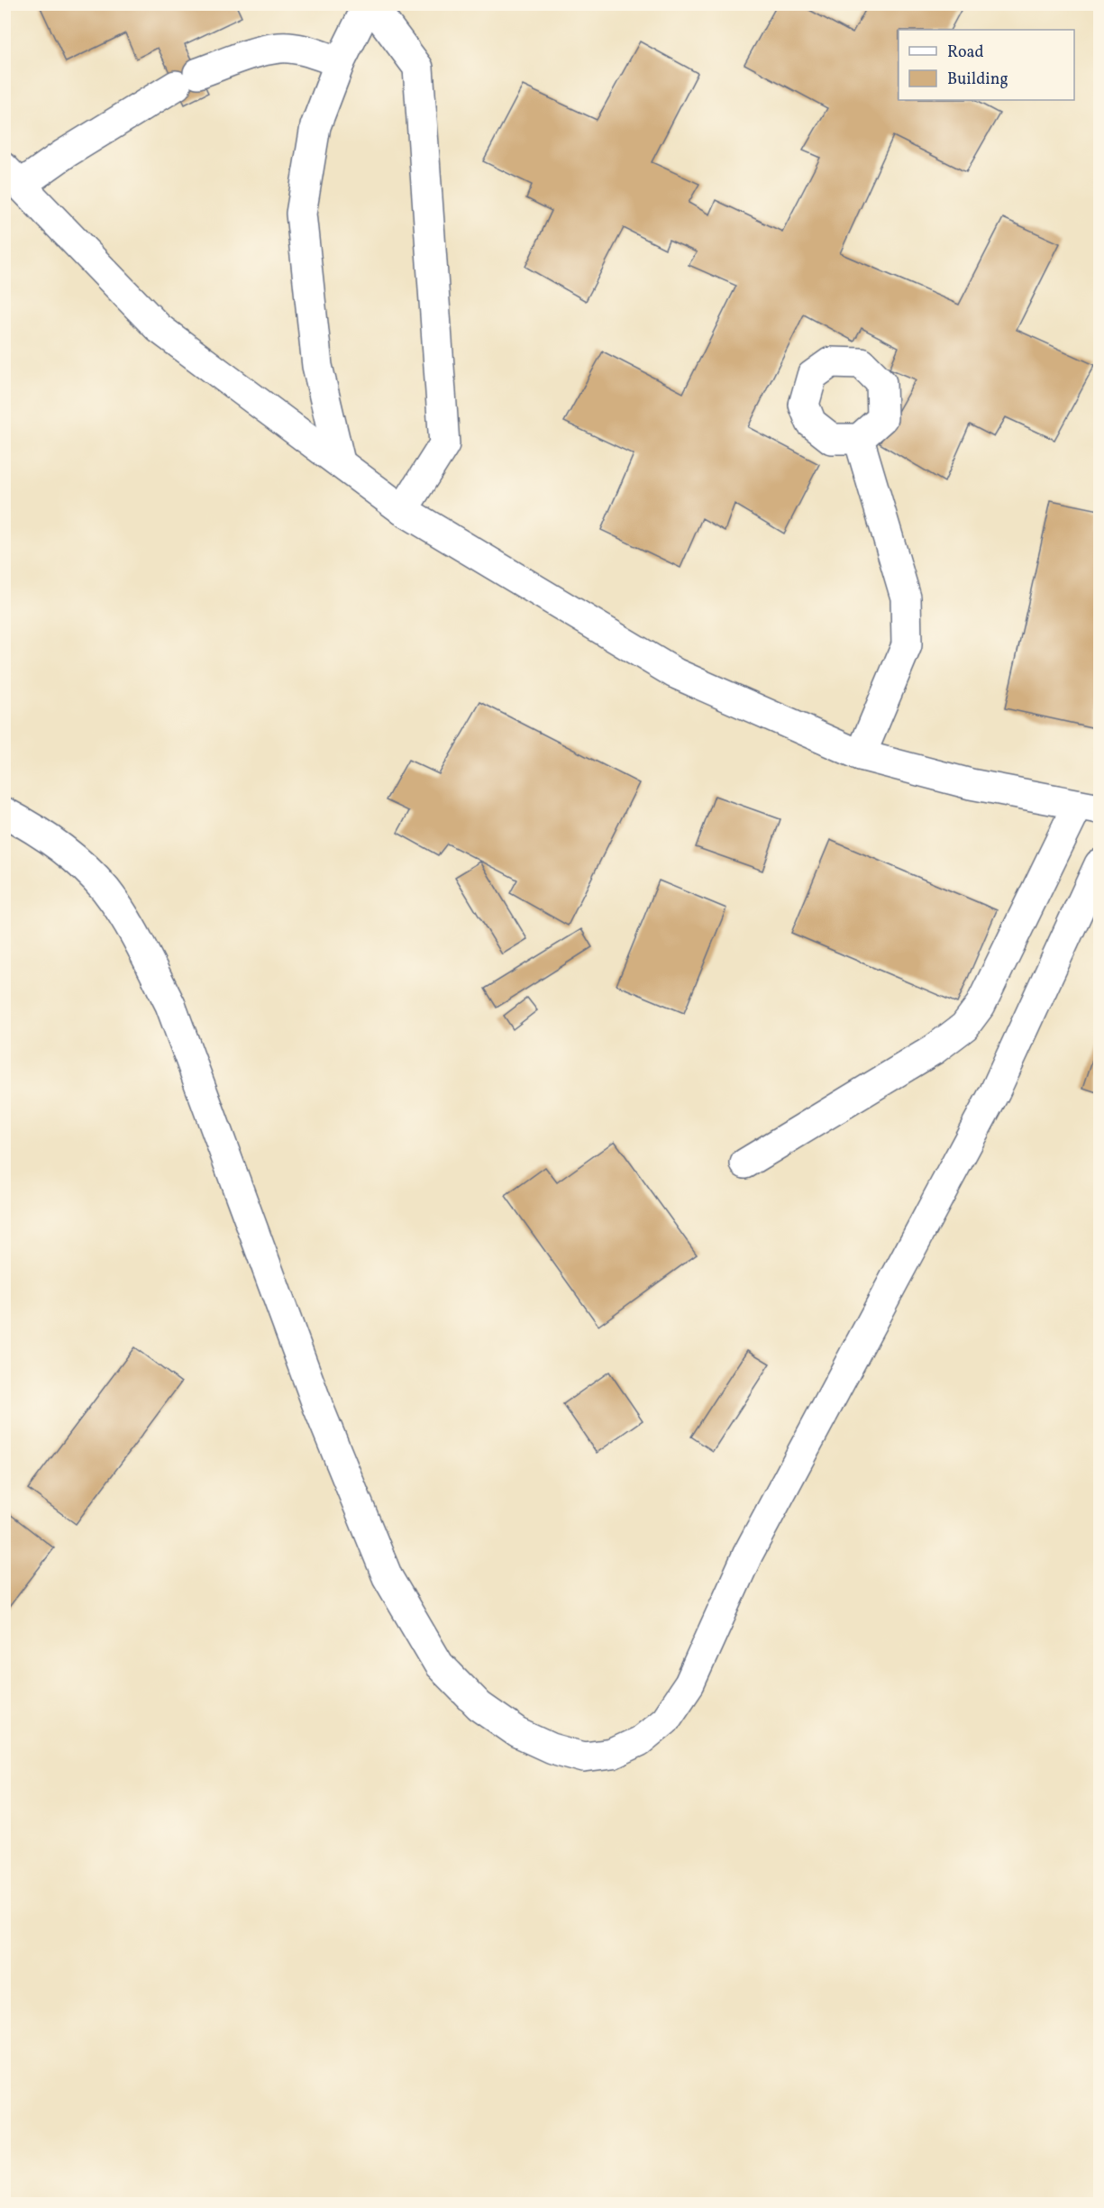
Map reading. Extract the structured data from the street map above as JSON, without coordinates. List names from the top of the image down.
{
  "legend": ["Road", "Building"]
}
